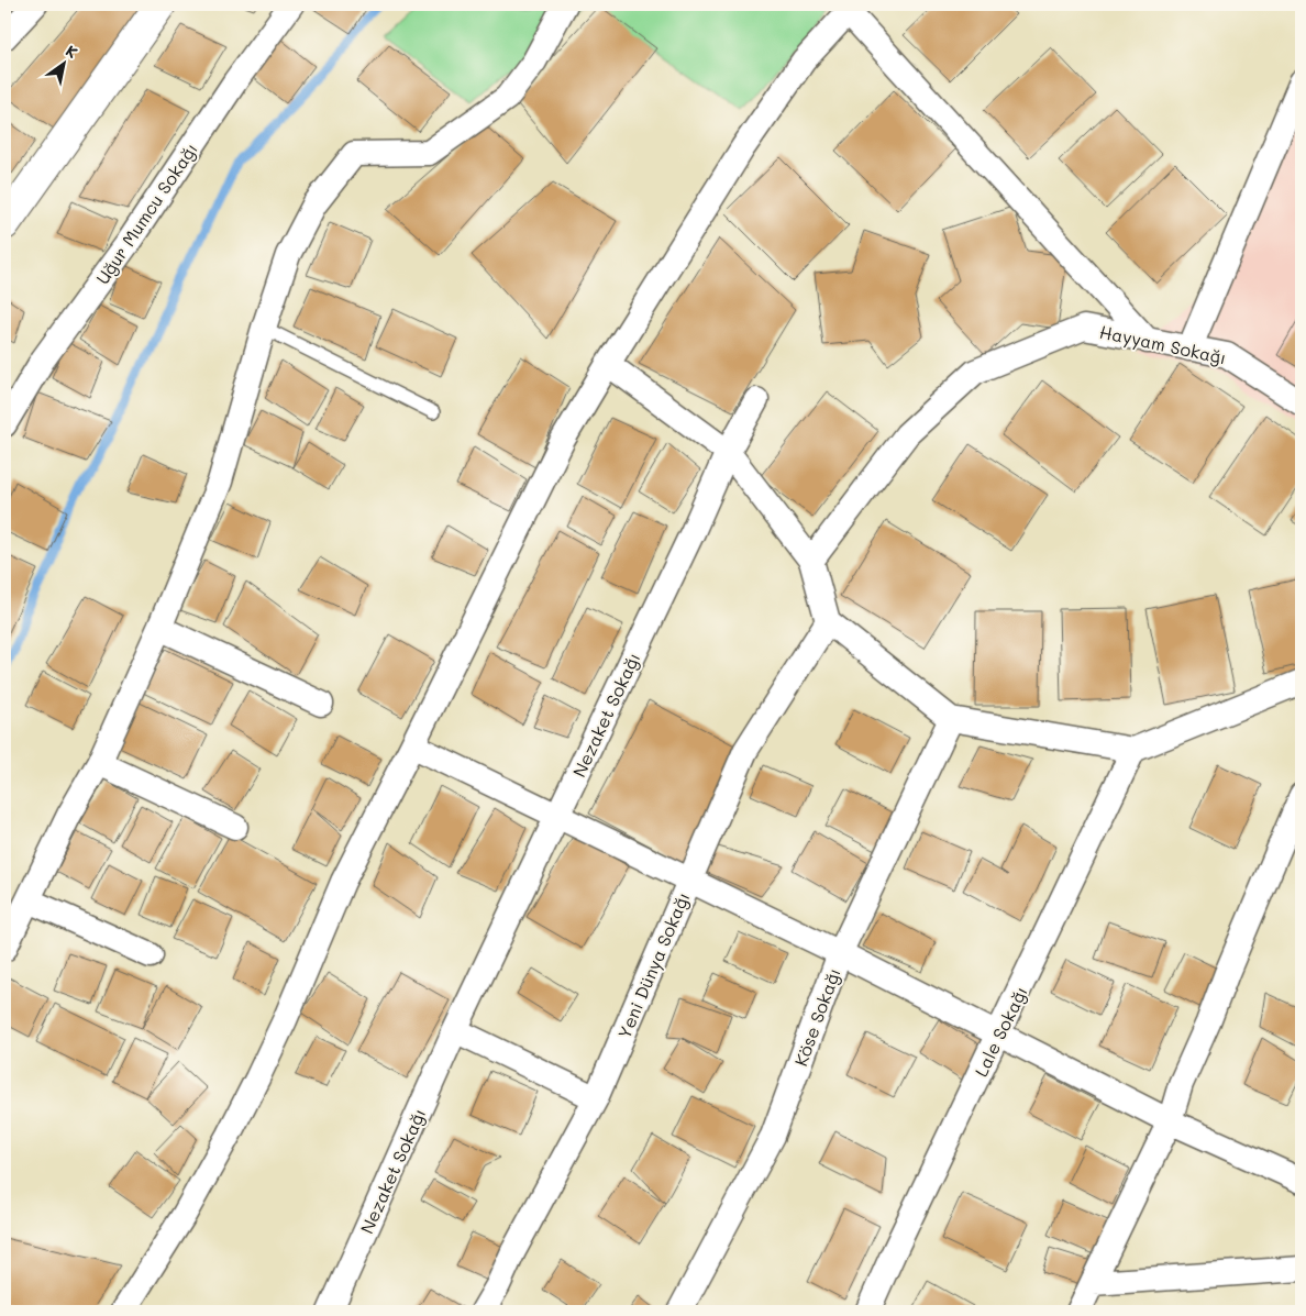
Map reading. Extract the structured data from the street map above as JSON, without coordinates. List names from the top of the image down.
{
  "streets": {
    "street": [
      "Uğur Mumcu Sokağı",
      "Hayyam Sokağı",
      "Nezaket Sokağı",
      "Yeni Dünya Sokağı",
      "Köse Sokağı",
      "Lale Sokağı"
    ]
  },
  "north": "top right"
}
